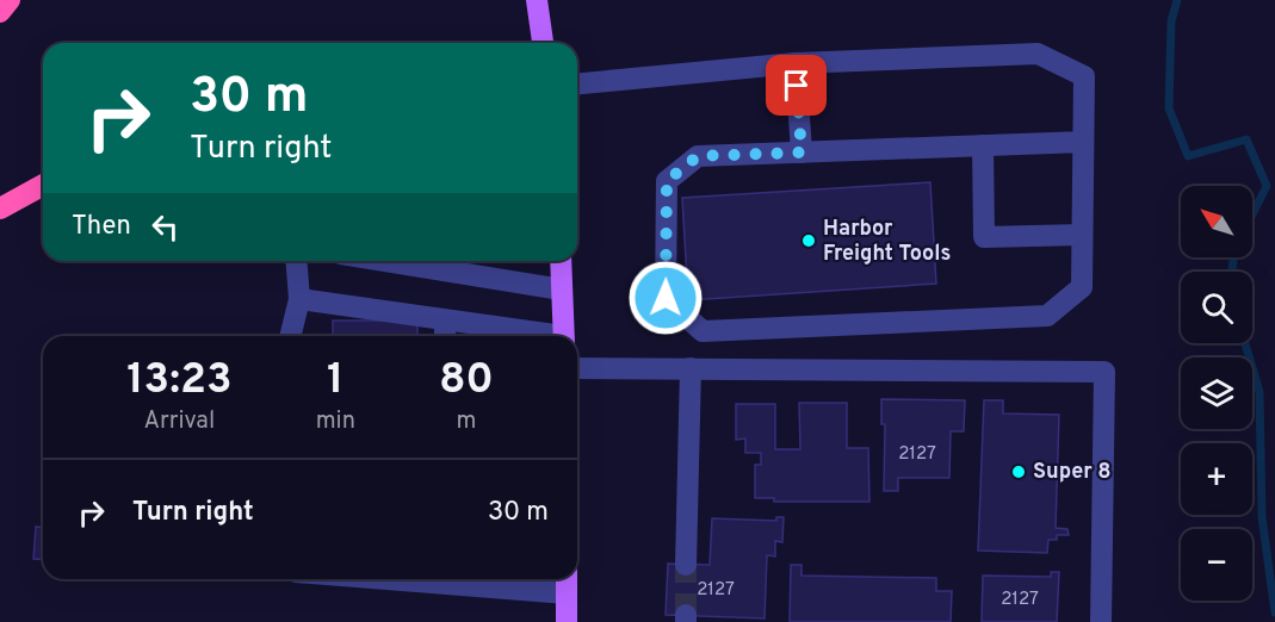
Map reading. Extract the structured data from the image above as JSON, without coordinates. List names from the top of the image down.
{
  "places": ["Harbor Freight Tools", "Super 8"],
  "house_numbers": ["2127", "2127", "2127"],
  "north": "top left",
  "page": {
    "turn": ["30 m", "Turn right"],
    "map_buttons": ["+", "−"],
    "then": "Then",
    "eta": [
      "13:23",
      "Arrival",
      "1",
      "min",
      "80",
      "m"
    ],
    "list": [
      {
        "name": "Turn right",
        "value": "30 m"
      }
    ]
  }
}
